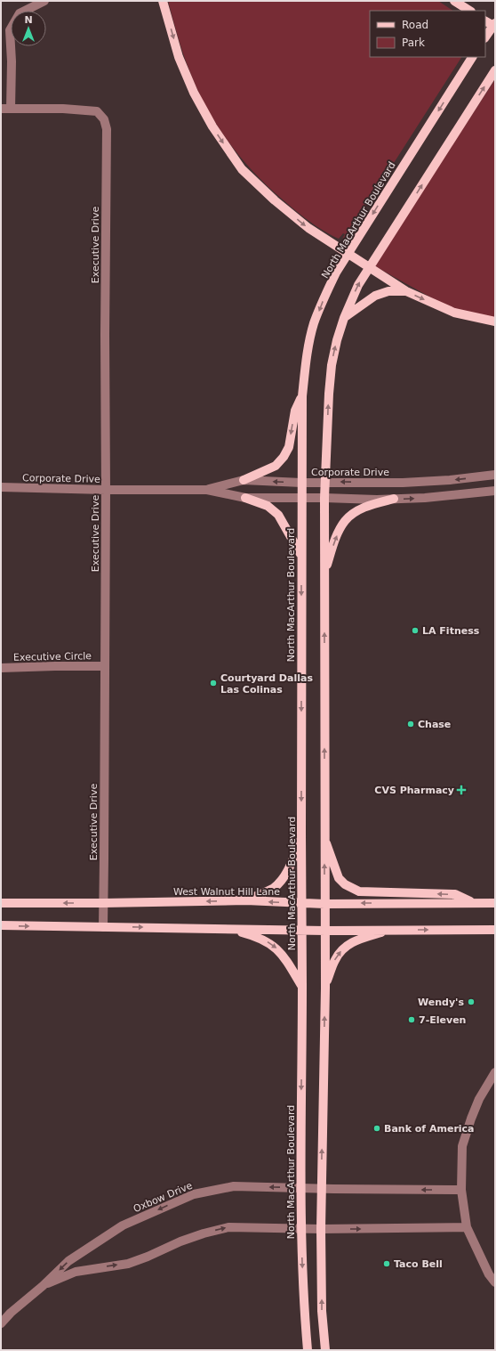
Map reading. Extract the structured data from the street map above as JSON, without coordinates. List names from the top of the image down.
{
  "streets": {
    "main road": ["North MacArthur Boulevard", "West Walnut Hill Lane"],
    "street": [
      "Executive Drive",
      "Corporate Drive",
      "Executive Circle",
      "Oxbow Drive"
    ]
  },
  "crossings": [
    ["North MacArthur Boulevard", "Corporate Drive"],
    ["North MacArthur Boulevard", "West Walnut Hill Lane"],
    ["North MacArthur Boulevard", "Oxbow Drive"],
    ["Executive Drive", "Corporate Drive"],
    ["Executive Drive", "Executive Circle"],
    ["Executive Drive", "West Walnut Hill Lane"]
  ],
  "places": {
    "other": [
      "LA Fitness",
      "Courtyard Dallas Las Colinas",
      "Chase",
      "Wendy's",
      "7-Eleven",
      "Bank of America",
      "Taco Bell"
    ],
    "health": ["CVS Pharmacy"]
  },
  "legend": ["Road", "Park"],
  "north": "top"
}
